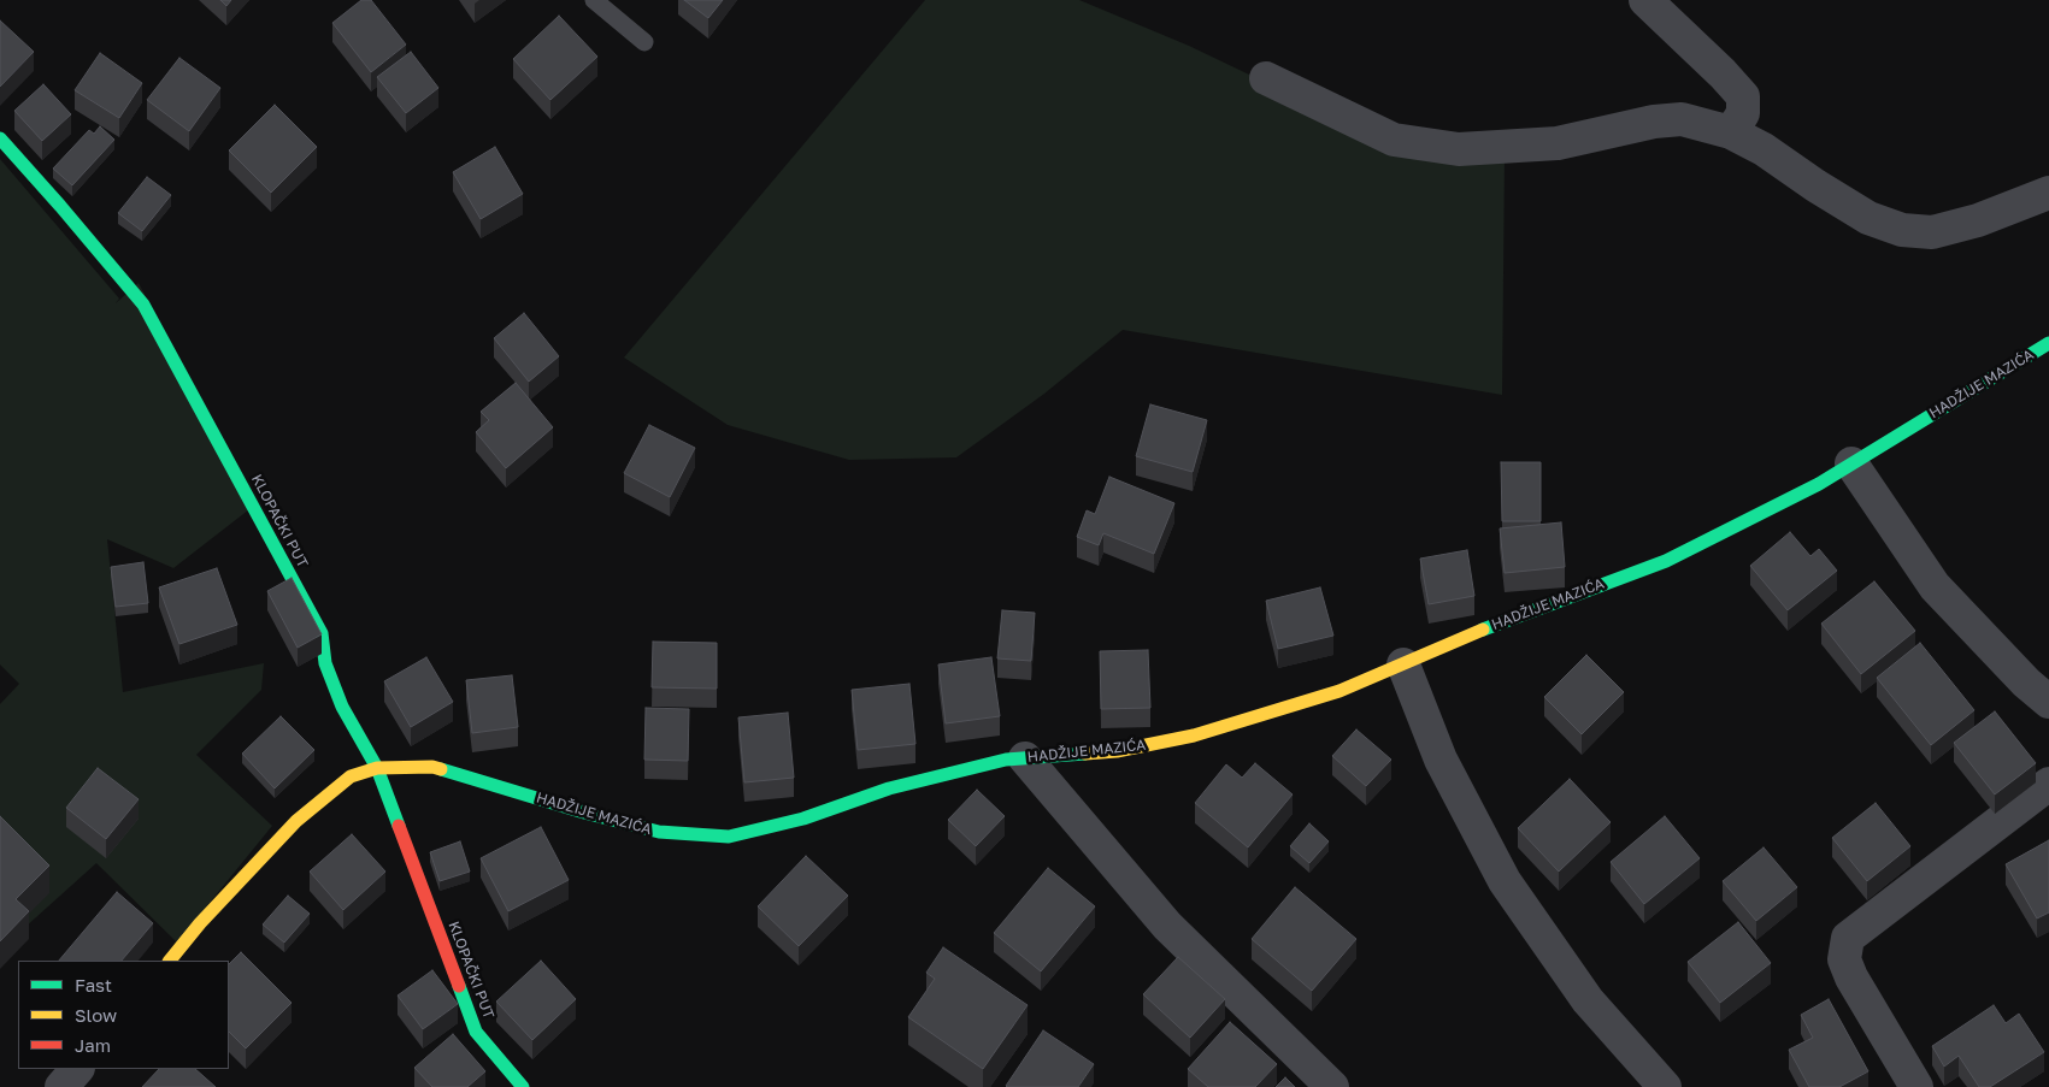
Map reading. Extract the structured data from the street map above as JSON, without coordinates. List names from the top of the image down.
{
  "streets": {
    "street": ["HADŽIJE MAZIĆA", "KLOPAČKI PUT"]
  },
  "crossings": [
    ["HADŽIJE MAZIĆA", "KLOPAČKI PUT"]
  ],
  "legend": ["Fast", "Slow", "Jam"]
}
